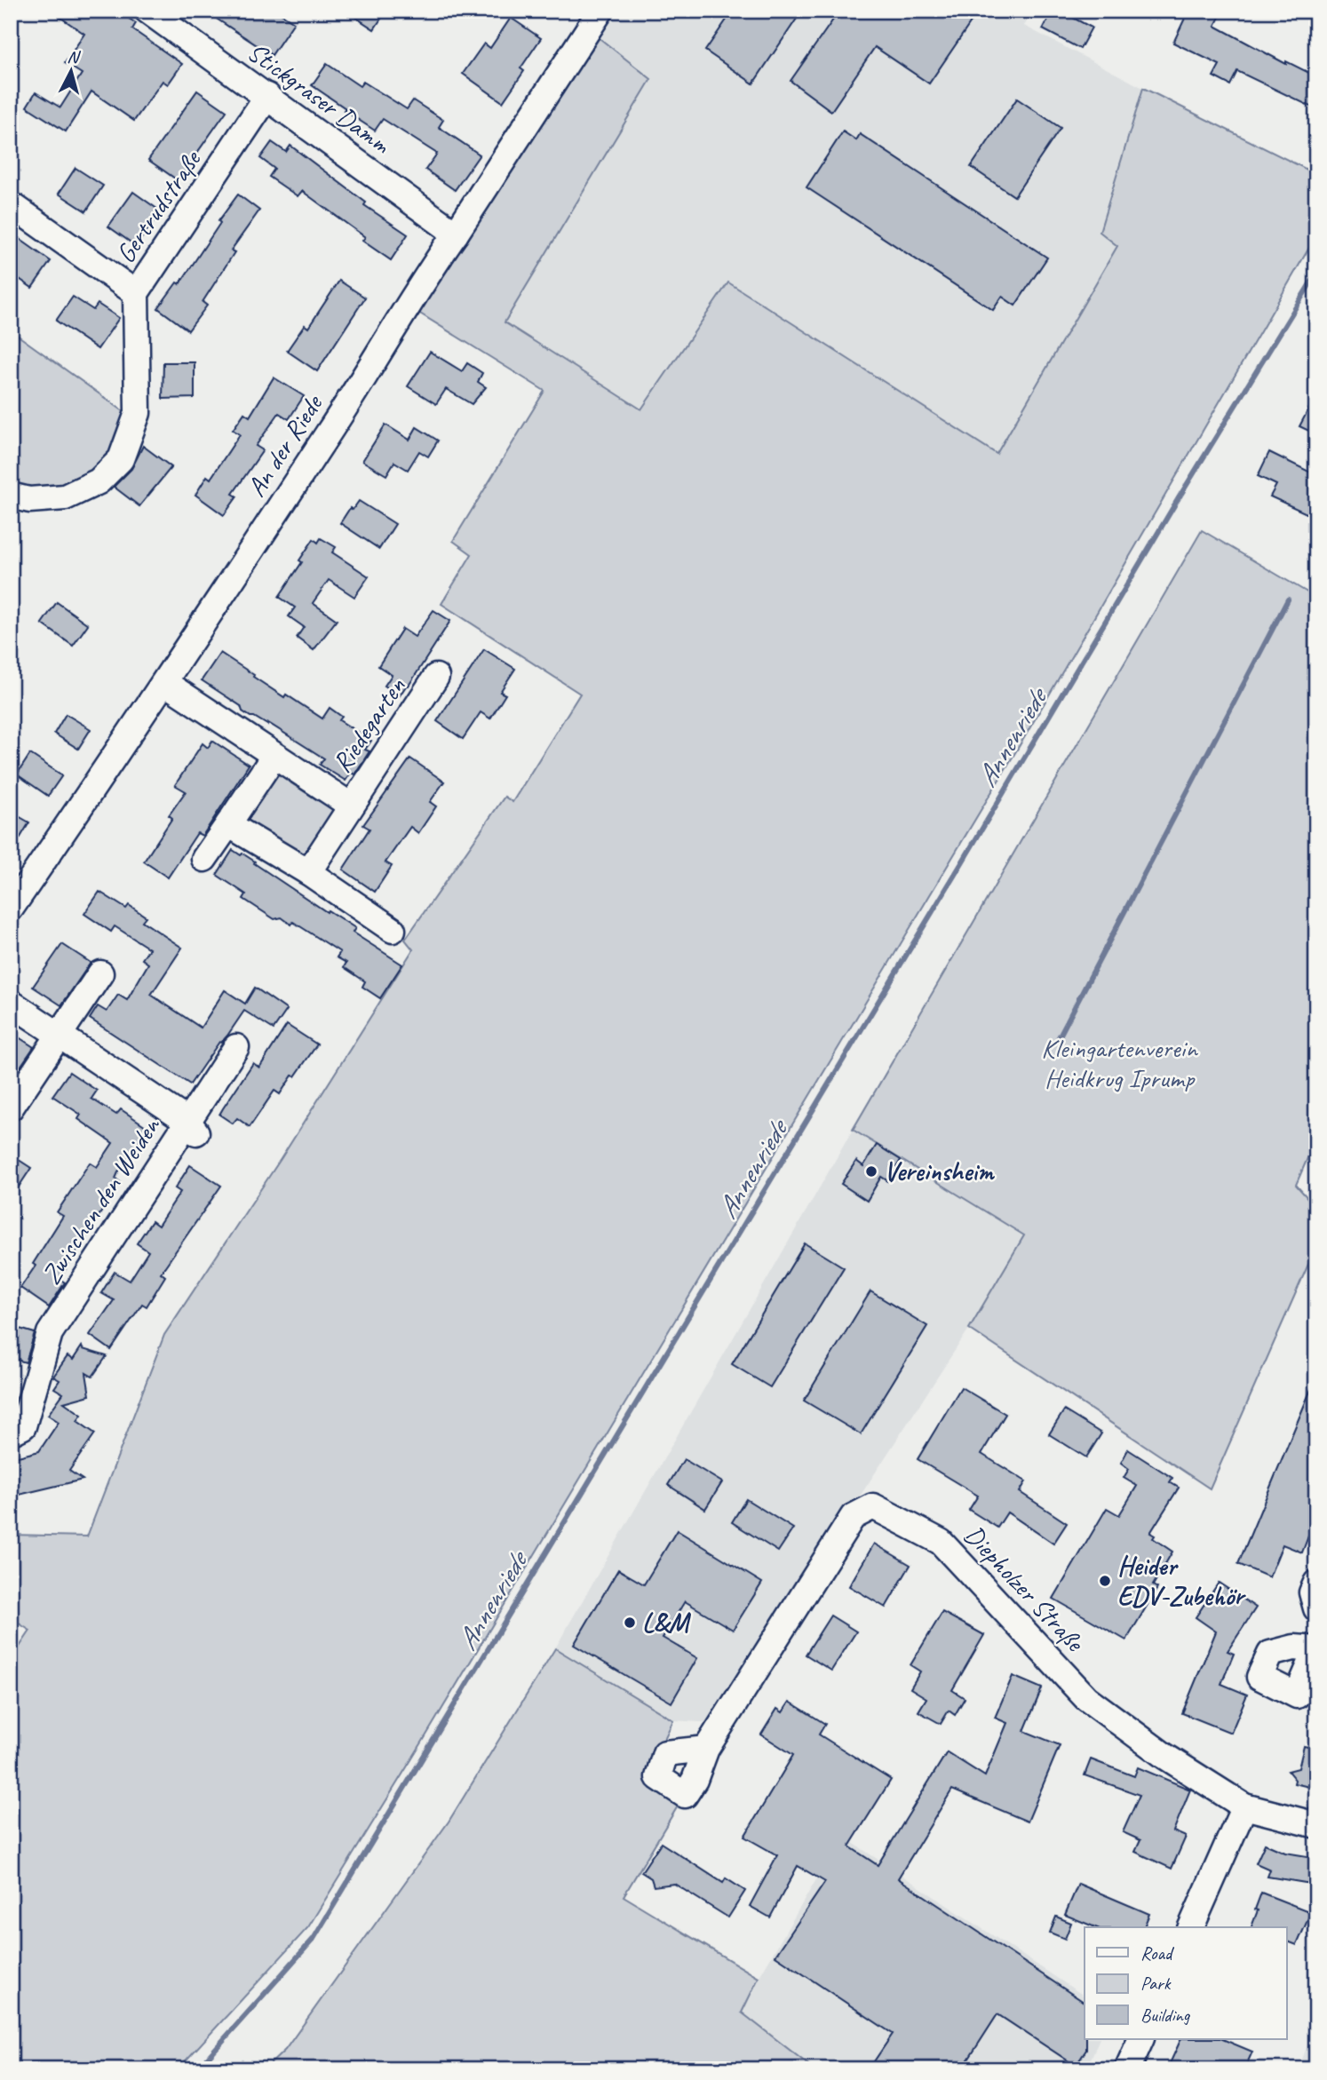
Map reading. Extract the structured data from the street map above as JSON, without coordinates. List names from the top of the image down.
{
  "streets": {
    "street": [
      "Stickgraser Damm",
      "Gertrudstraße",
      "An der Riede",
      "Riedegarten",
      "Zwischen den Weiden",
      "Diepholzer Straße"
    ]
  },
  "crossings": [
    ["Stickgraser Damm", "Gertrudstraße"],
    ["Stickgraser Damm", "An der Riede"],
    ["An der Riede", "Riedegarten"]
  ],
  "water": ["Annenriede"],
  "parks": ["Kleingartenverein Heidkrug Iprump"],
  "places": ["Vereinsheim", "Heider EDV-Zubehör", "L&M"],
  "legend": ["Road", "Park", "Building"],
  "north": "top"
}
